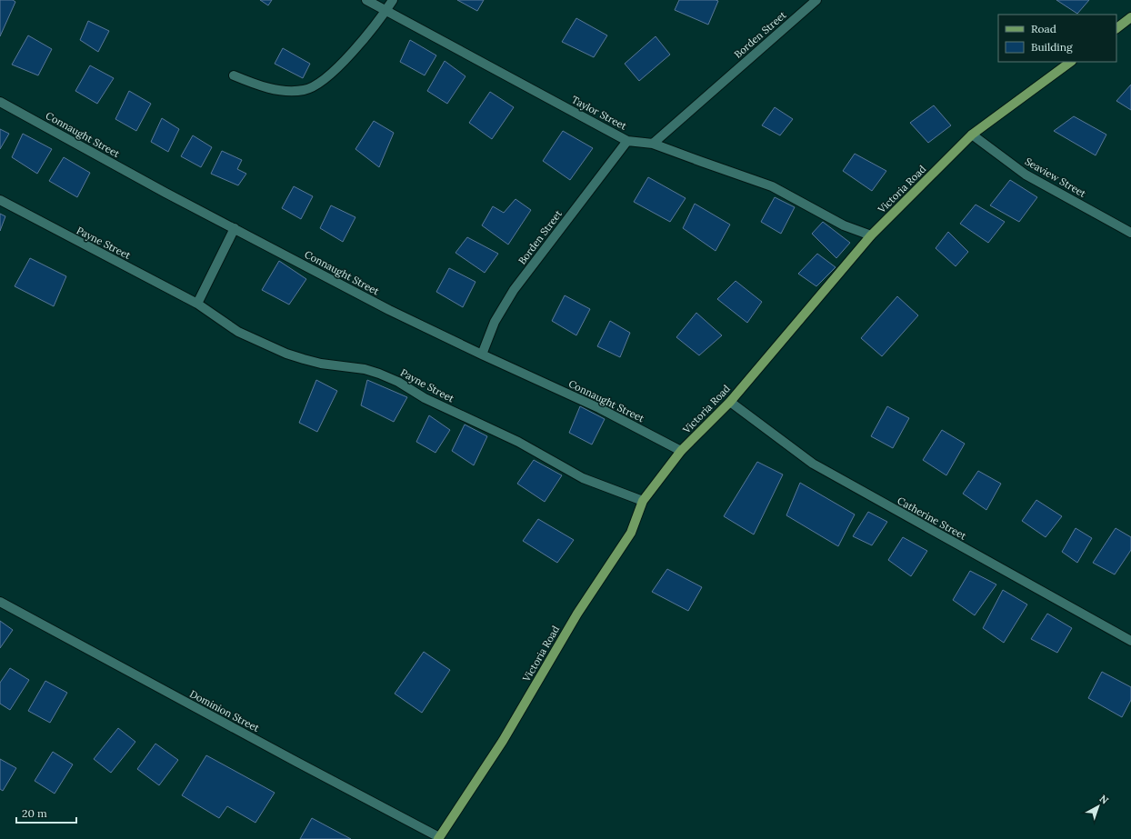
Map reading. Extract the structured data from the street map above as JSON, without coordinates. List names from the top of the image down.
{
  "streets": {
    "main road": ["Victoria Road"],
    "street": [
      "Borden Street",
      "Taylor Street",
      "Connaught Street",
      "Seaview Street",
      "Payne Street",
      "Catherine Street",
      "Dominion Street"
    ]
  },
  "crossings": [
    ["Borden Street", "Taylor Street"],
    ["Borden Street", "Connaught Street"],
    ["Taylor Street", "Victoria Road"],
    ["Connaught Street", "Victoria Road"],
    ["Seaview Street", "Victoria Road"],
    ["Victoria Road", "Payne Street"],
    ["Victoria Road", "Catherine Street"],
    ["Victoria Road", "Dominion Street"]
  ],
  "legend": ["Road", "Building"],
  "scale_bar": "20 m",
  "north": "top right"
}
